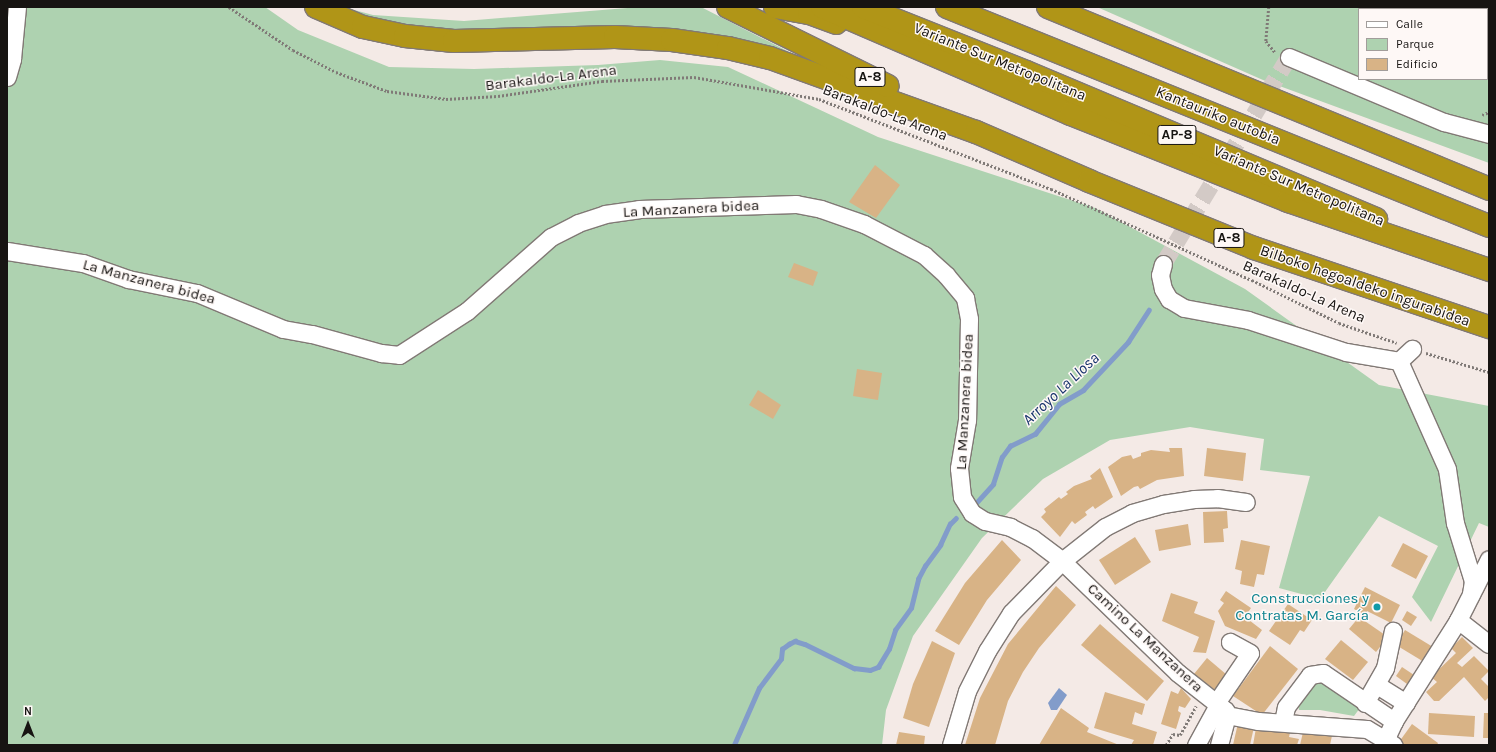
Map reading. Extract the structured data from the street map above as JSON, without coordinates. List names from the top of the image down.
{
  "streets": {
    "highway": [
      "Variante Sur Metropolitana",
      "A-8",
      "Kantauriko autobia",
      "AP-8",
      "Bilboko hegoaldeko ingurabidea"
    ],
    "street": ["La Manzanera bidea", "Camino La Manzanera"],
    "path": ["Barakaldo-La Arena"]
  },
  "crossings": [
    ["A-8", "Bilboko hegoaldeko ingurabidea"],
    ["La Manzanera bidea", "Camino La Manzanera"]
  ],
  "water": ["Arroyo La Llosa"],
  "places": ["Construcciones y Contratas M. García"],
  "legend": ["Calle", "Parque", "Edificio"],
  "north": "top"
}
